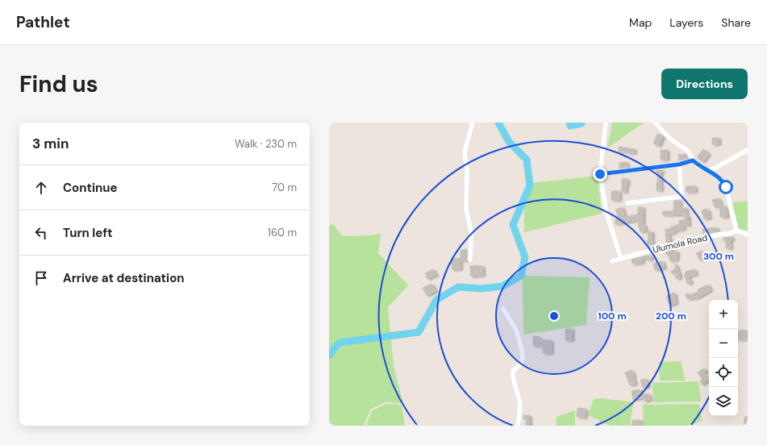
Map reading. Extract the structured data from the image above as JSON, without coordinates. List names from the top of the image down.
{
  "streets": {
    "street": ["Ulumola Road"]
  },
  "page": {
    "header": "Pathlet",
    "nav": ["Map", "Layers", "Share"],
    "buttons": "Directions",
    "title": "Find us",
    "heading": ["3 min", "Walk · 230 m"],
    "list": [
      ["Continue", "70 m"],
      ["Turn left", "160 m"],
      "Arrive at destination"
    ],
    "map_buttons": ["+", "−"]
  },
  "rings": ["300 m", "100 m", "200 m"]
}
